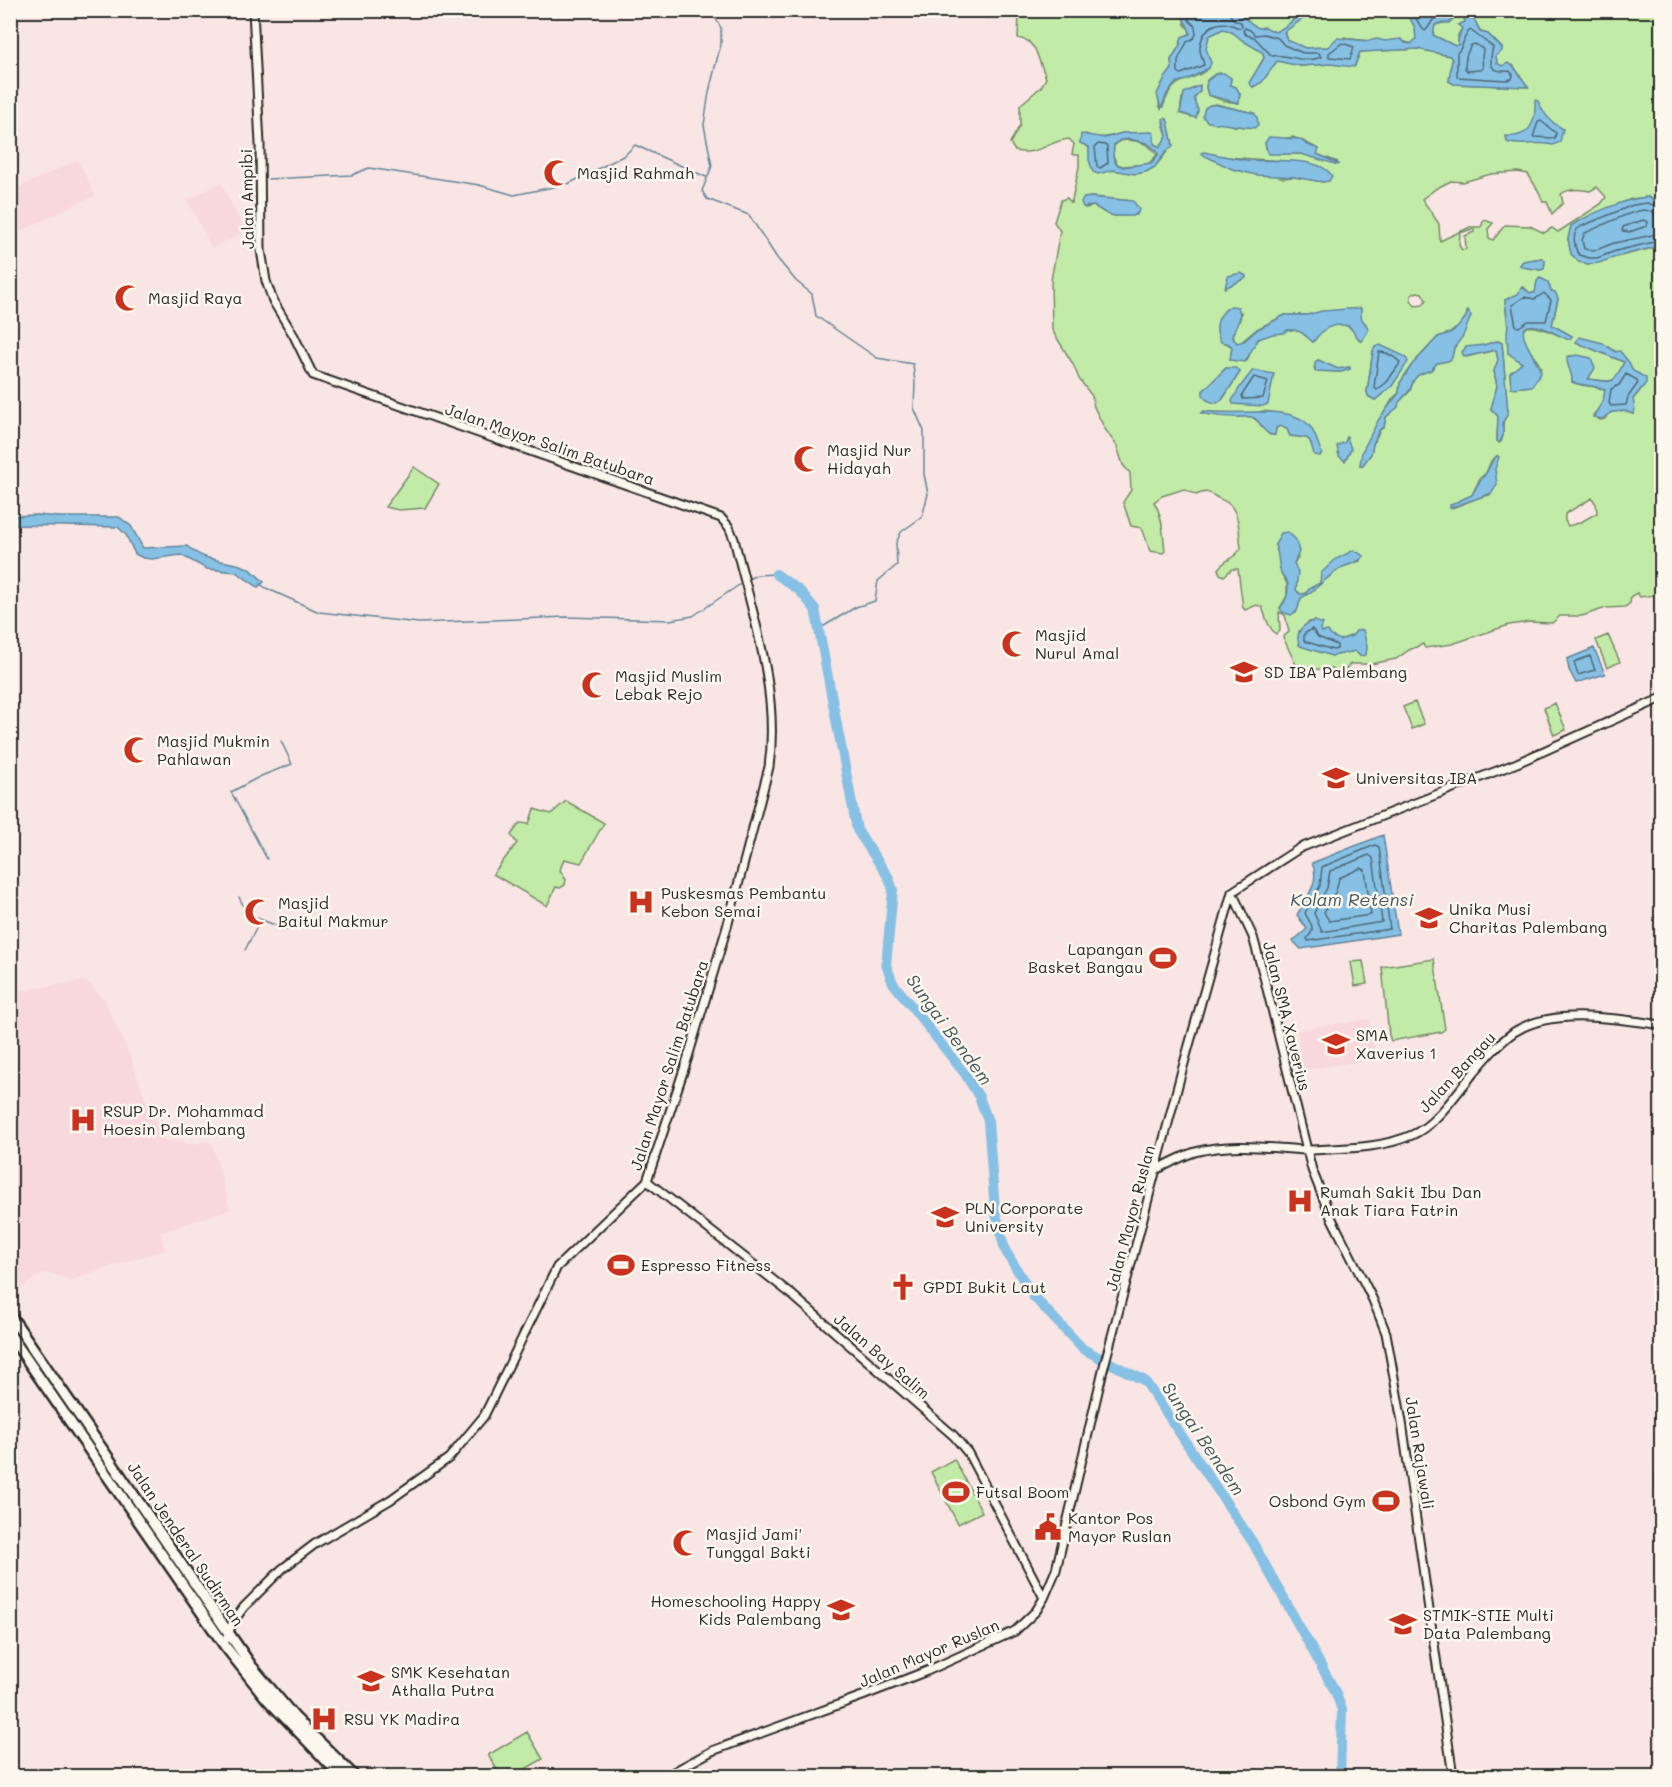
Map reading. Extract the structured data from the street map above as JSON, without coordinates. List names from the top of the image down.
{
  "streets": {
    "highway": ["Jalan Jenderal Sudirman"],
    "street": [
      "Jalan Ampibi",
      "Jalan Mayor Salim Batubara",
      "Jalan SMA Xaverius",
      "Jalan Bangau",
      "Jalan Mayor Ruslan",
      "Jalan Bay Salim",
      "Jalan Rajawali"
    ]
  },
  "crossings": [
    ["Jalan Ampibi", "Jalan Mayor Salim Batubara"],
    ["Jalan Mayor Salim Batubara", "Jalan Bay Salim"],
    ["Jalan Mayor Salim Batubara", "Jalan Jenderal Sudirman"],
    ["Jalan SMA Xaverius", "Jalan Bangau"],
    ["Jalan SMA Xaverius", "Jalan Mayor Ruslan"],
    ["Jalan SMA Xaverius", "Jalan Rajawali"],
    ["Jalan Bangau", "Jalan Mayor Ruslan"],
    ["Jalan Bangau", "Jalan Rajawali"],
    ["Jalan Mayor Ruslan", "Jalan Bay Salim"]
  ],
  "water": ["Kolam Retensi", "Sungai Bendem"],
  "places": {
    "mosque": [
      "Masjid Rahmah",
      "Masjid Raya",
      "Masjid Nur Hidayah",
      "Masjid Nurul Amal",
      "Masjid Muslim Lebak Rejo",
      "Masjid Mukmin Pahlawan",
      "Masjid Baitul Makmur",
      "Masjid Jami' Tunggal Bakti"
    ],
    "school or university": [
      "SD IBA Palembang",
      "Universitas IBA",
      "Unika Musi Charitas Palembang",
      "SMA Xaverius 1",
      "PLN Corporate University",
      "Homeschooling Happy Kids Palembang",
      "STMIK-STIE Multi Data Palembang",
      "SMK Kesehatan Athalla Putra"
    ],
    "hospital": [
      "Puskesmas Pembantu Kebon Semai",
      "RSUP Dr. Mohammad Hoesin Palembang",
      "Rumah Sakit Ibu Dan Anak Tiara Fatrin",
      "RSU YK Madira"
    ],
    "sports": [
      "Lapangan Basket Bangau",
      "Espresso Fitness",
      "Futsal Boom",
      "Osbond Gym"
    ],
    "church": ["GPDI Bukit Laut"],
    "public building": ["Kantor Pos Mayor Ruslan"]
  }
}
